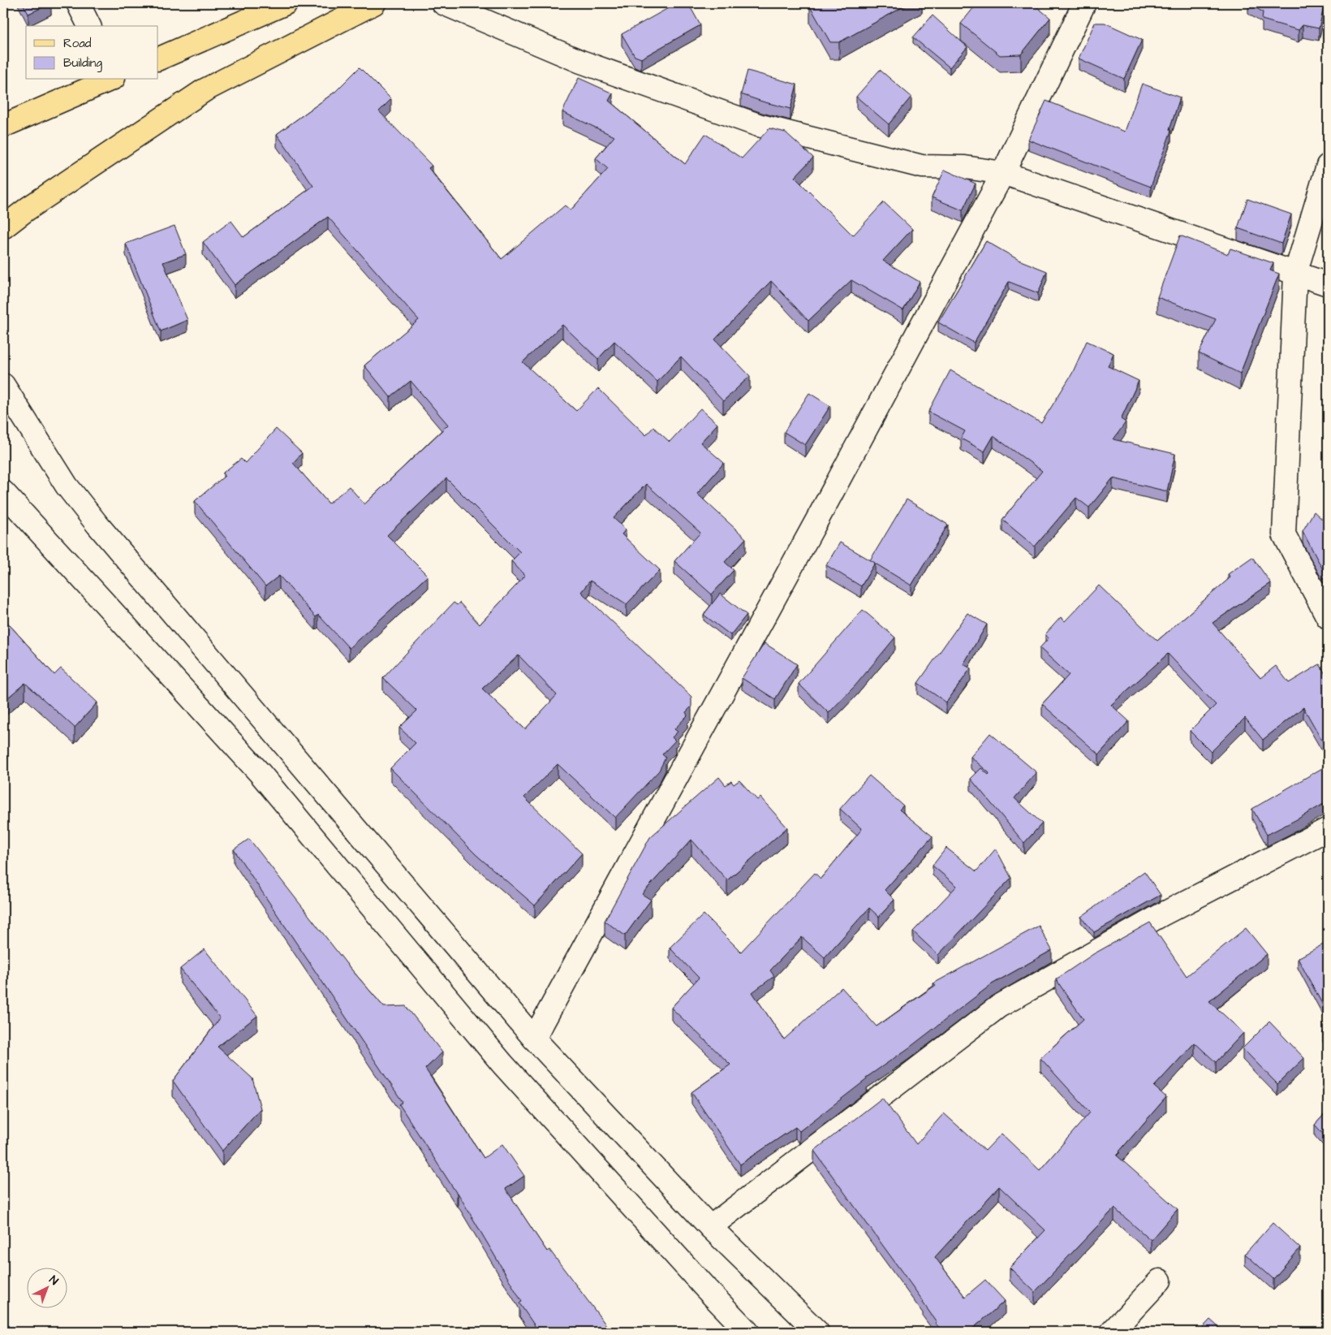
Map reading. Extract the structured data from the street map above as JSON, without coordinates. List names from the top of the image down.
{
  "legend": ["Road", "Building"],
  "north": "top right"
}
